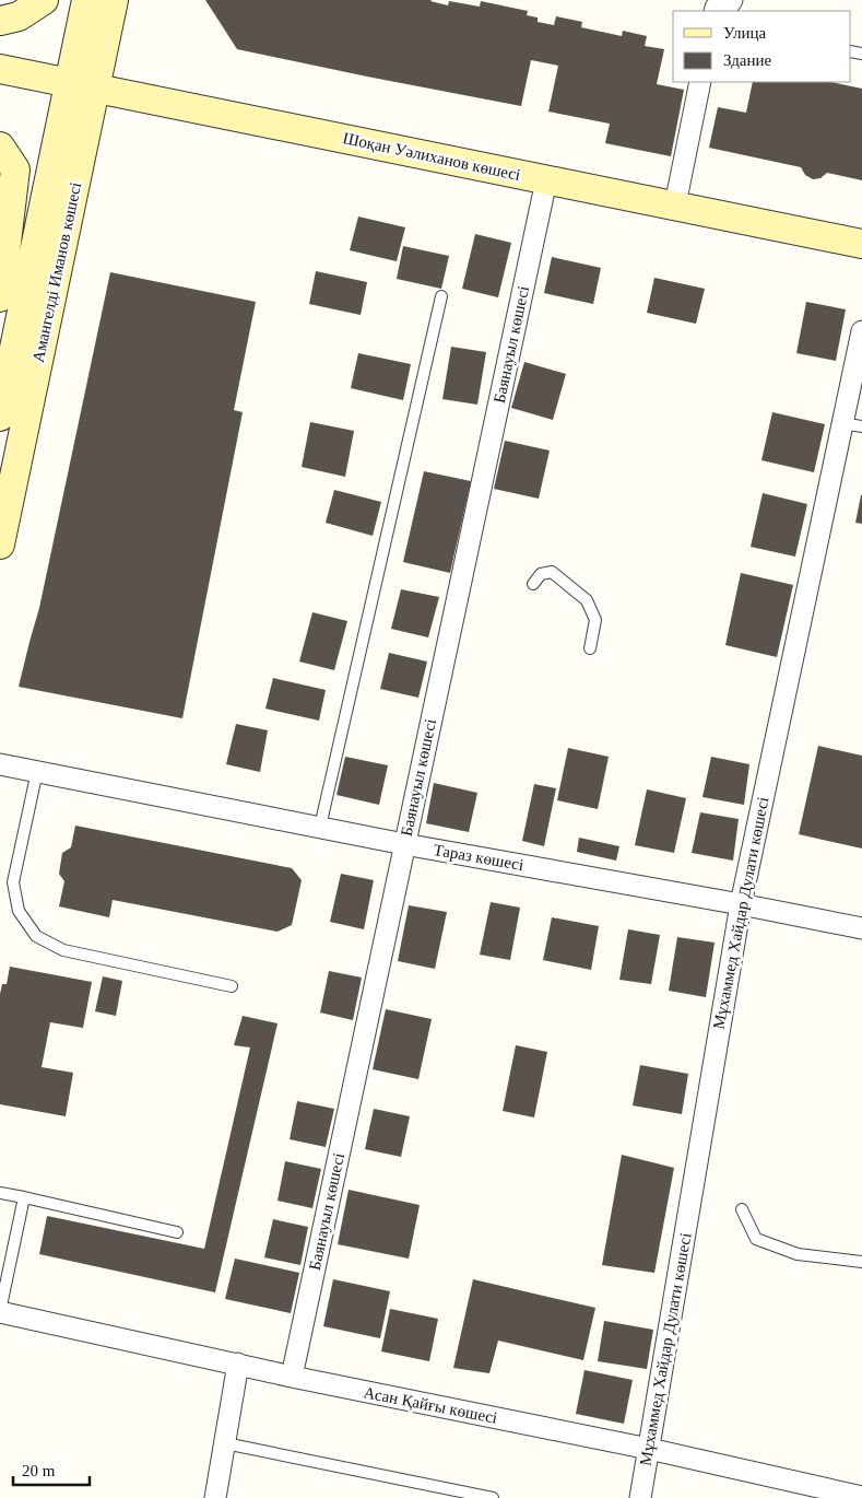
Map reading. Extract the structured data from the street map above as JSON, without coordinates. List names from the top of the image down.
{
  "streets": {
    "main road": ["Шоқан Уәлиханов көшесі", "Амангелді Иманов көшесі"],
    "street": [
      "Баянауыл көшесі",
      "Тараз көшесі",
      "Мұхаммед Хайдар Дулати көшесі",
      "Асан Қайғы көшесі"
    ]
  },
  "crossings": [
    ["Шоқан Уәлиханов көшесі", "Амангелді Иманов көшесі"],
    ["Шоқан Уәлиханов көшесі", "Баянауыл көшесі"],
    ["Баянауыл көшесі", "Тараз көшесі"],
    ["Баянауыл көшесі", "Асан Қайғы көшесі"],
    ["Тараз көшесі", "Мұхаммед Хайдар Дулати көшесі"],
    ["Мұхаммед Хайдар Дулати көшесі", "Асан Қайғы көшесі"]
  ],
  "legend": ["Улица", "Здание"],
  "scale_bar": "20 m"
}
